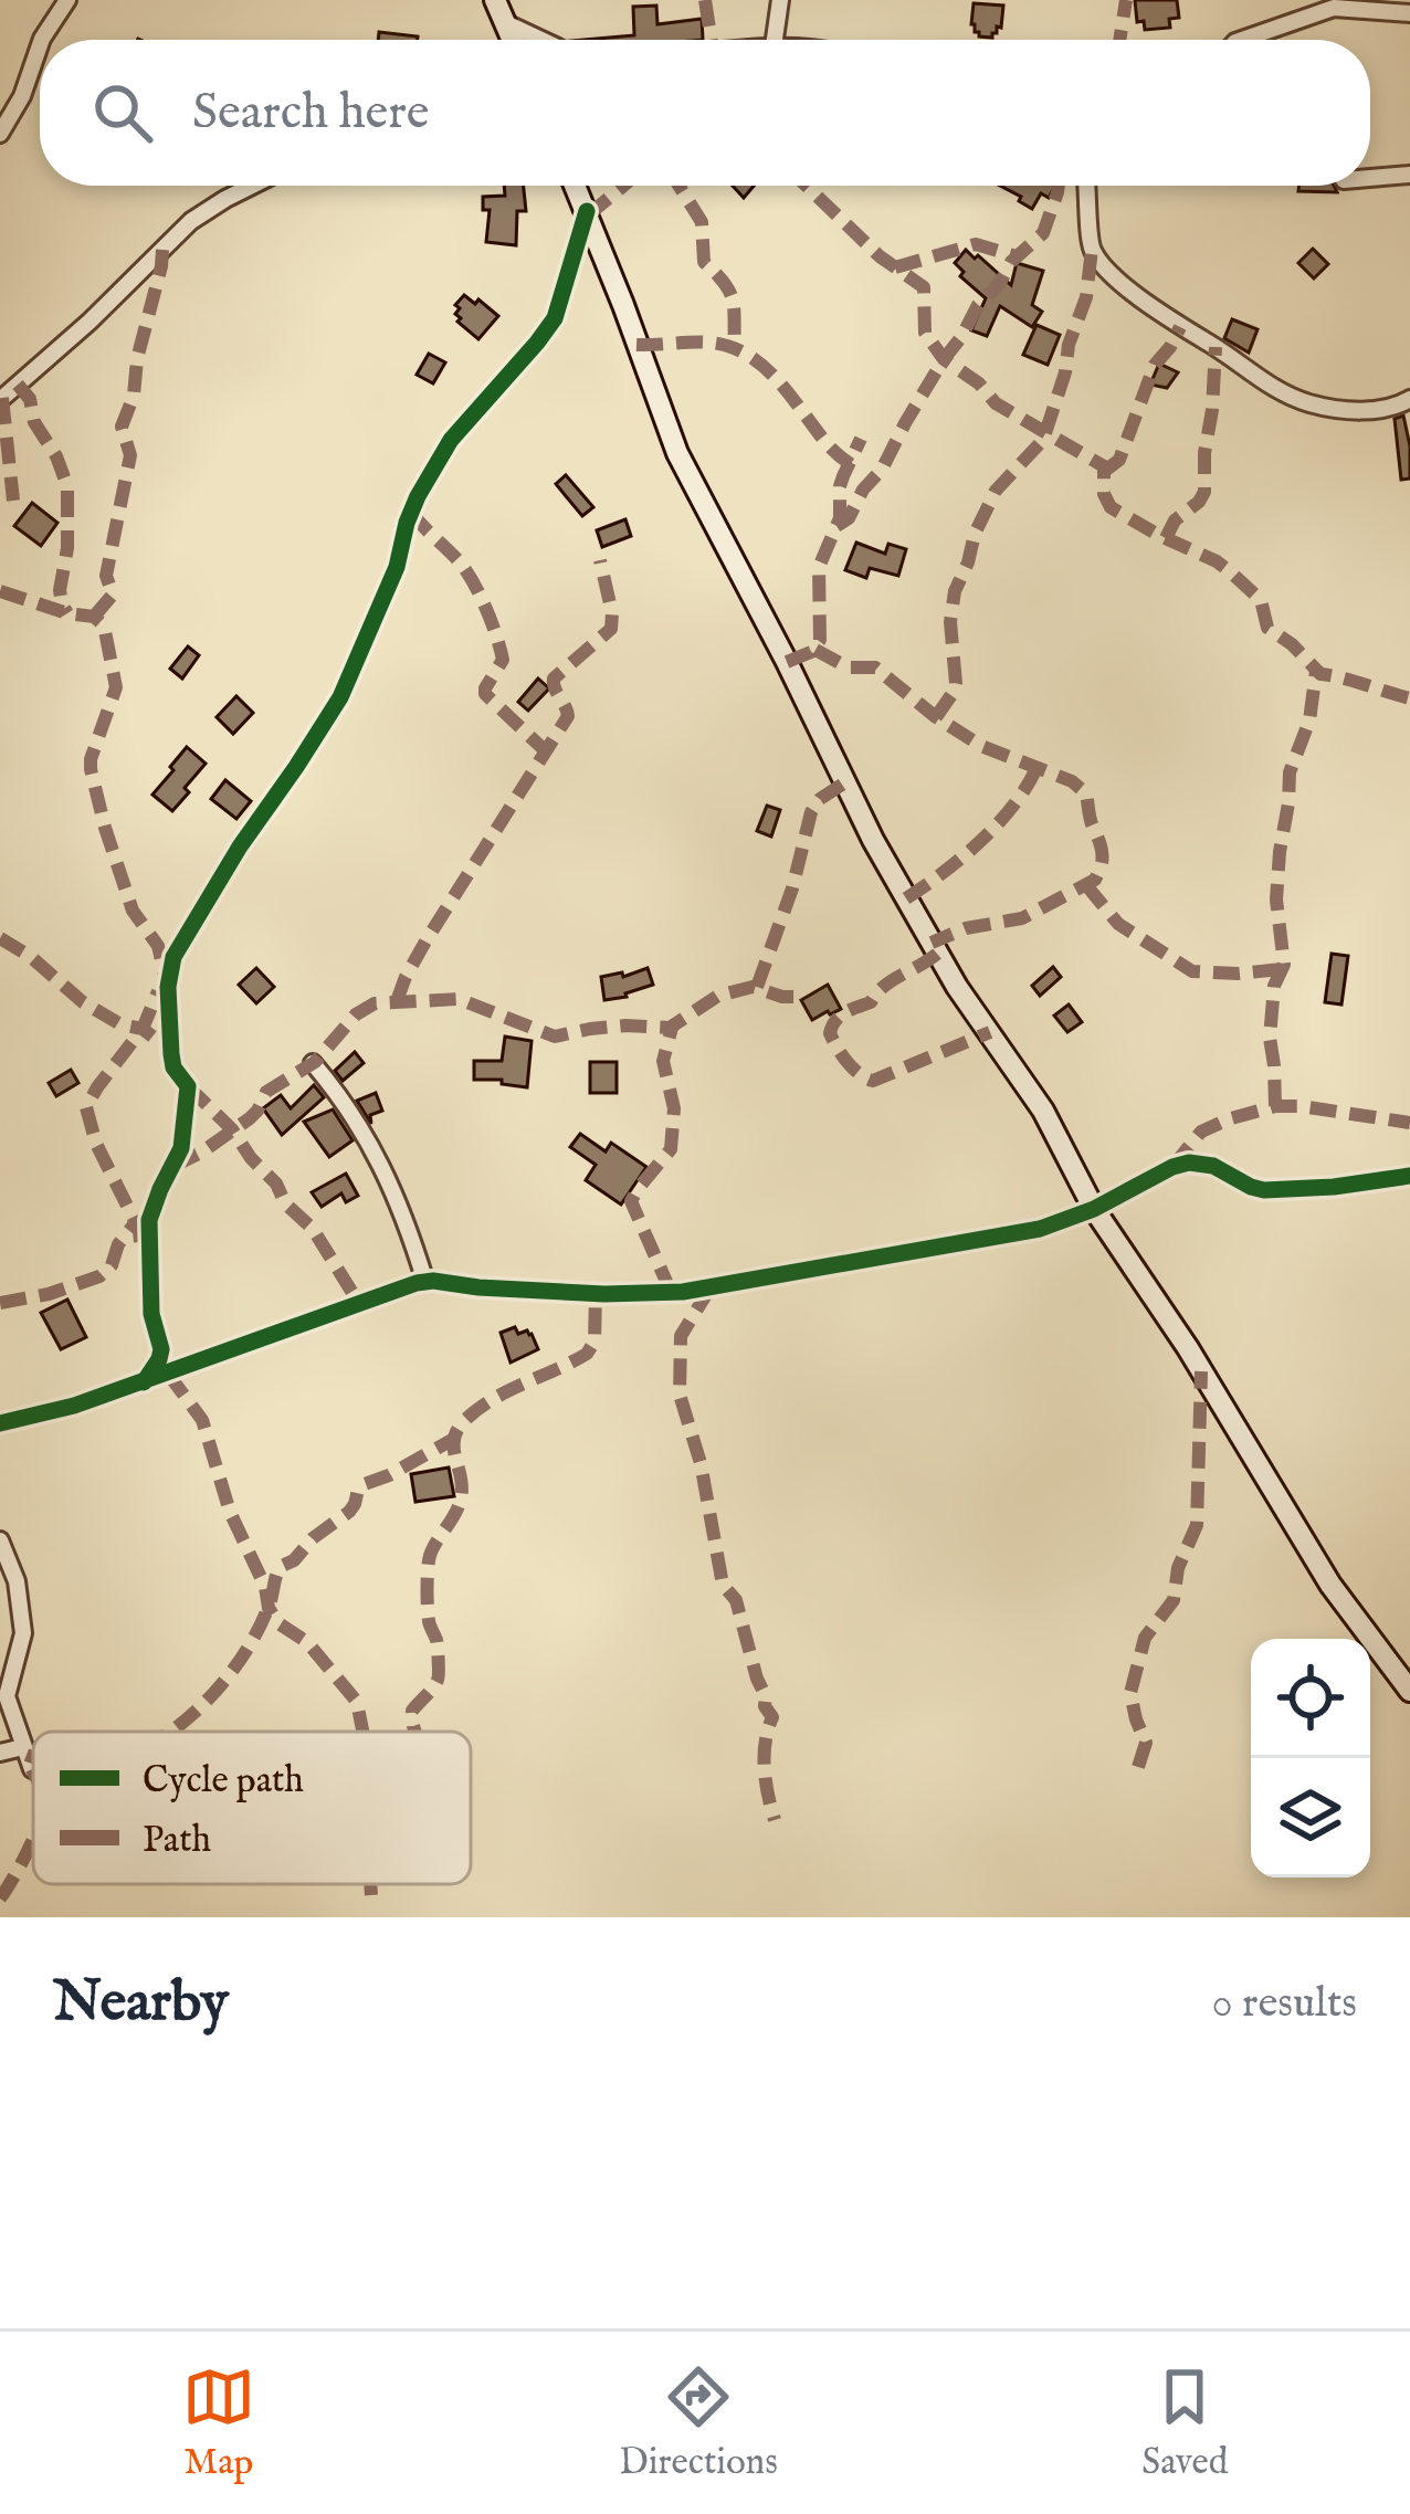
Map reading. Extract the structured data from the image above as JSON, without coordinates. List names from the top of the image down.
{
  "legend": ["Cycle path", "Path"],
  "page": {
    "search": "Search here",
    "heading": ["Nearby", "0 results"],
    "nav": ["Map", "Directions", "Saved"]
  }
}
